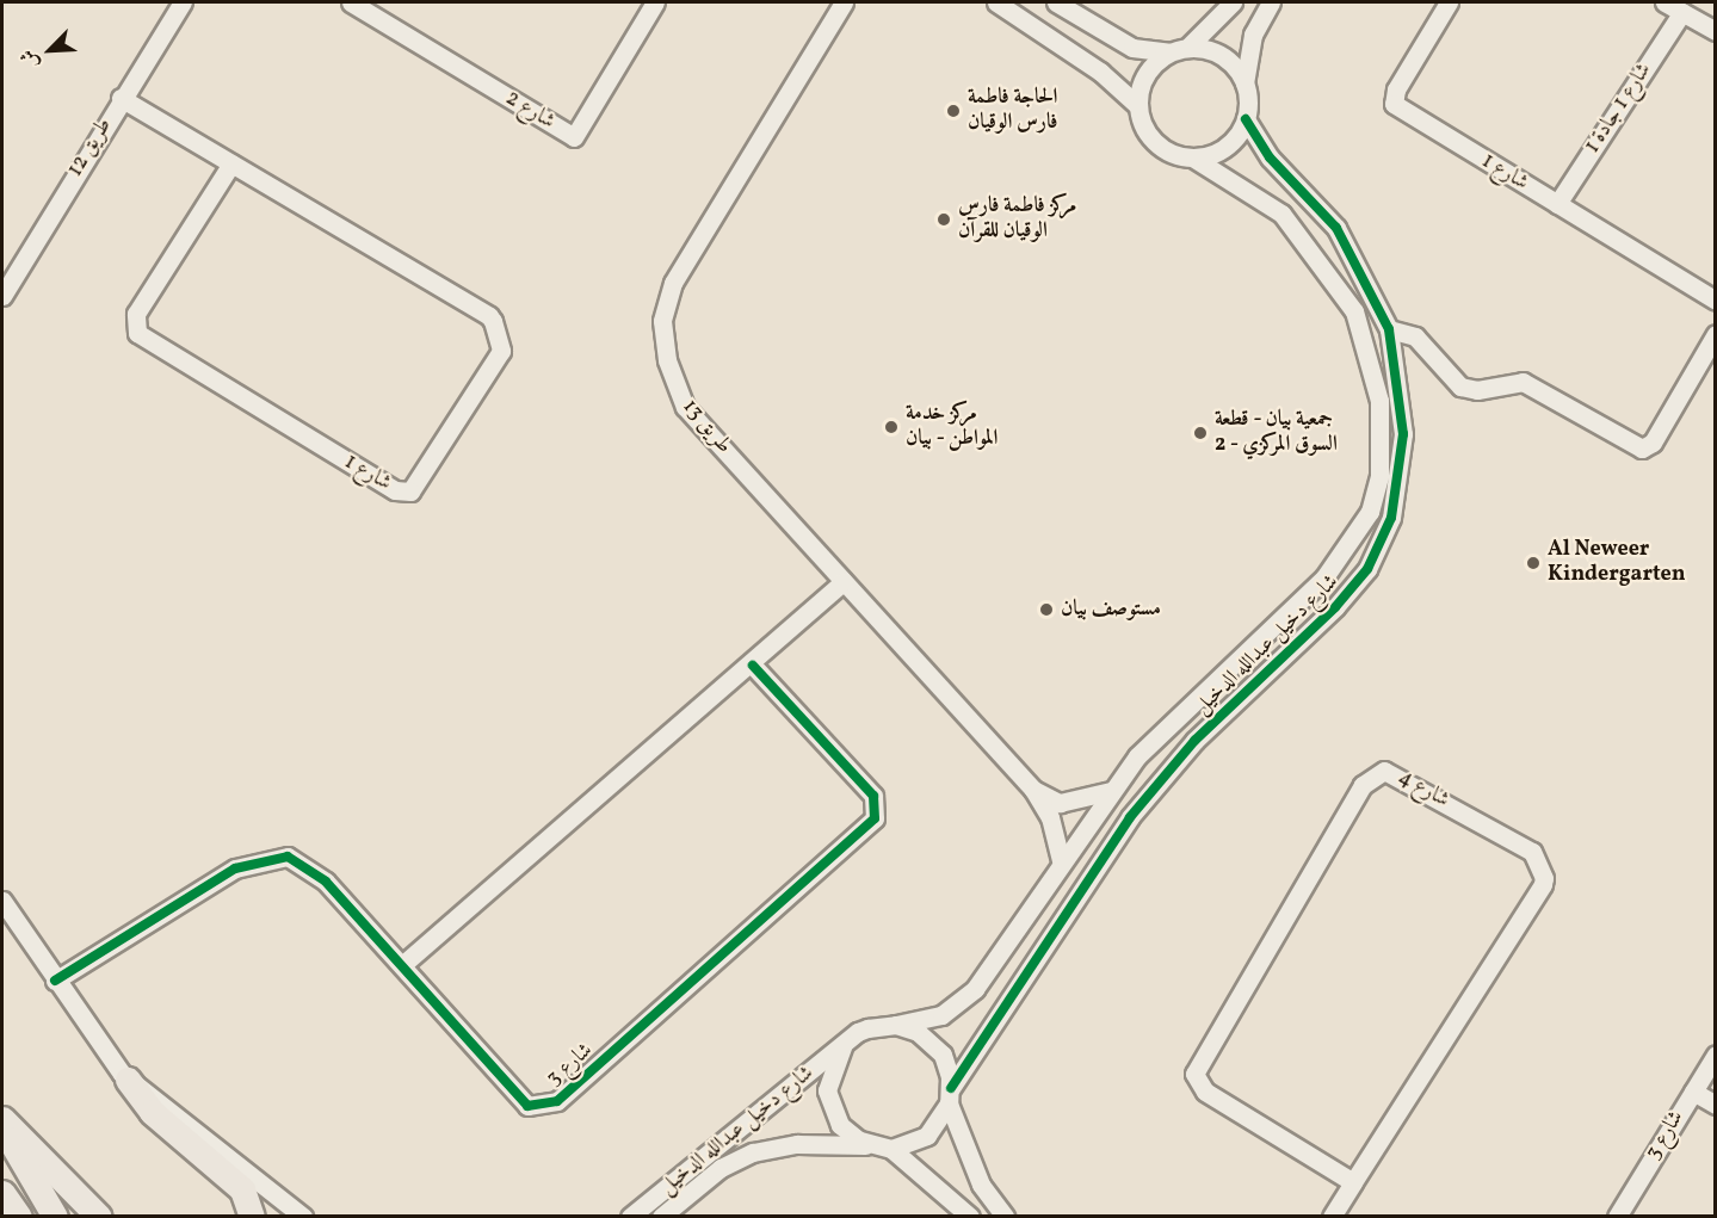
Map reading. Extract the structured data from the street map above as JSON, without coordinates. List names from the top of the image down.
{
  "streets": {
    "street": [
      "شارع 1 جادة 1",
      "شارع 2",
      "طريق 12",
      "شارع 1",
      "طريق 13",
      "شارع دخيل عبدالله الدخيل",
      "شارع 4",
      "شارع 3"
    ]
  },
  "crossings": [
    ["شارع 1 جادة 1", "شارع 1"],
    ["طريق 12", "شارع 1"],
    ["طريق 13", "شارع دخيل عبدالله الدخيل"]
  ],
  "places": [
    "الحاجة فاطمة فارس الوقيان",
    "مركز فاطمة فارس الوقيان للقرآن",
    "مركز خدمة المواطن - بيان",
    "جمعية بيان - قطعة 2 - السوق المركزي",
    "Al Neweer Kindergarten",
    "مستوصف بيان"
  ],
  "north": "bottom left"
}
